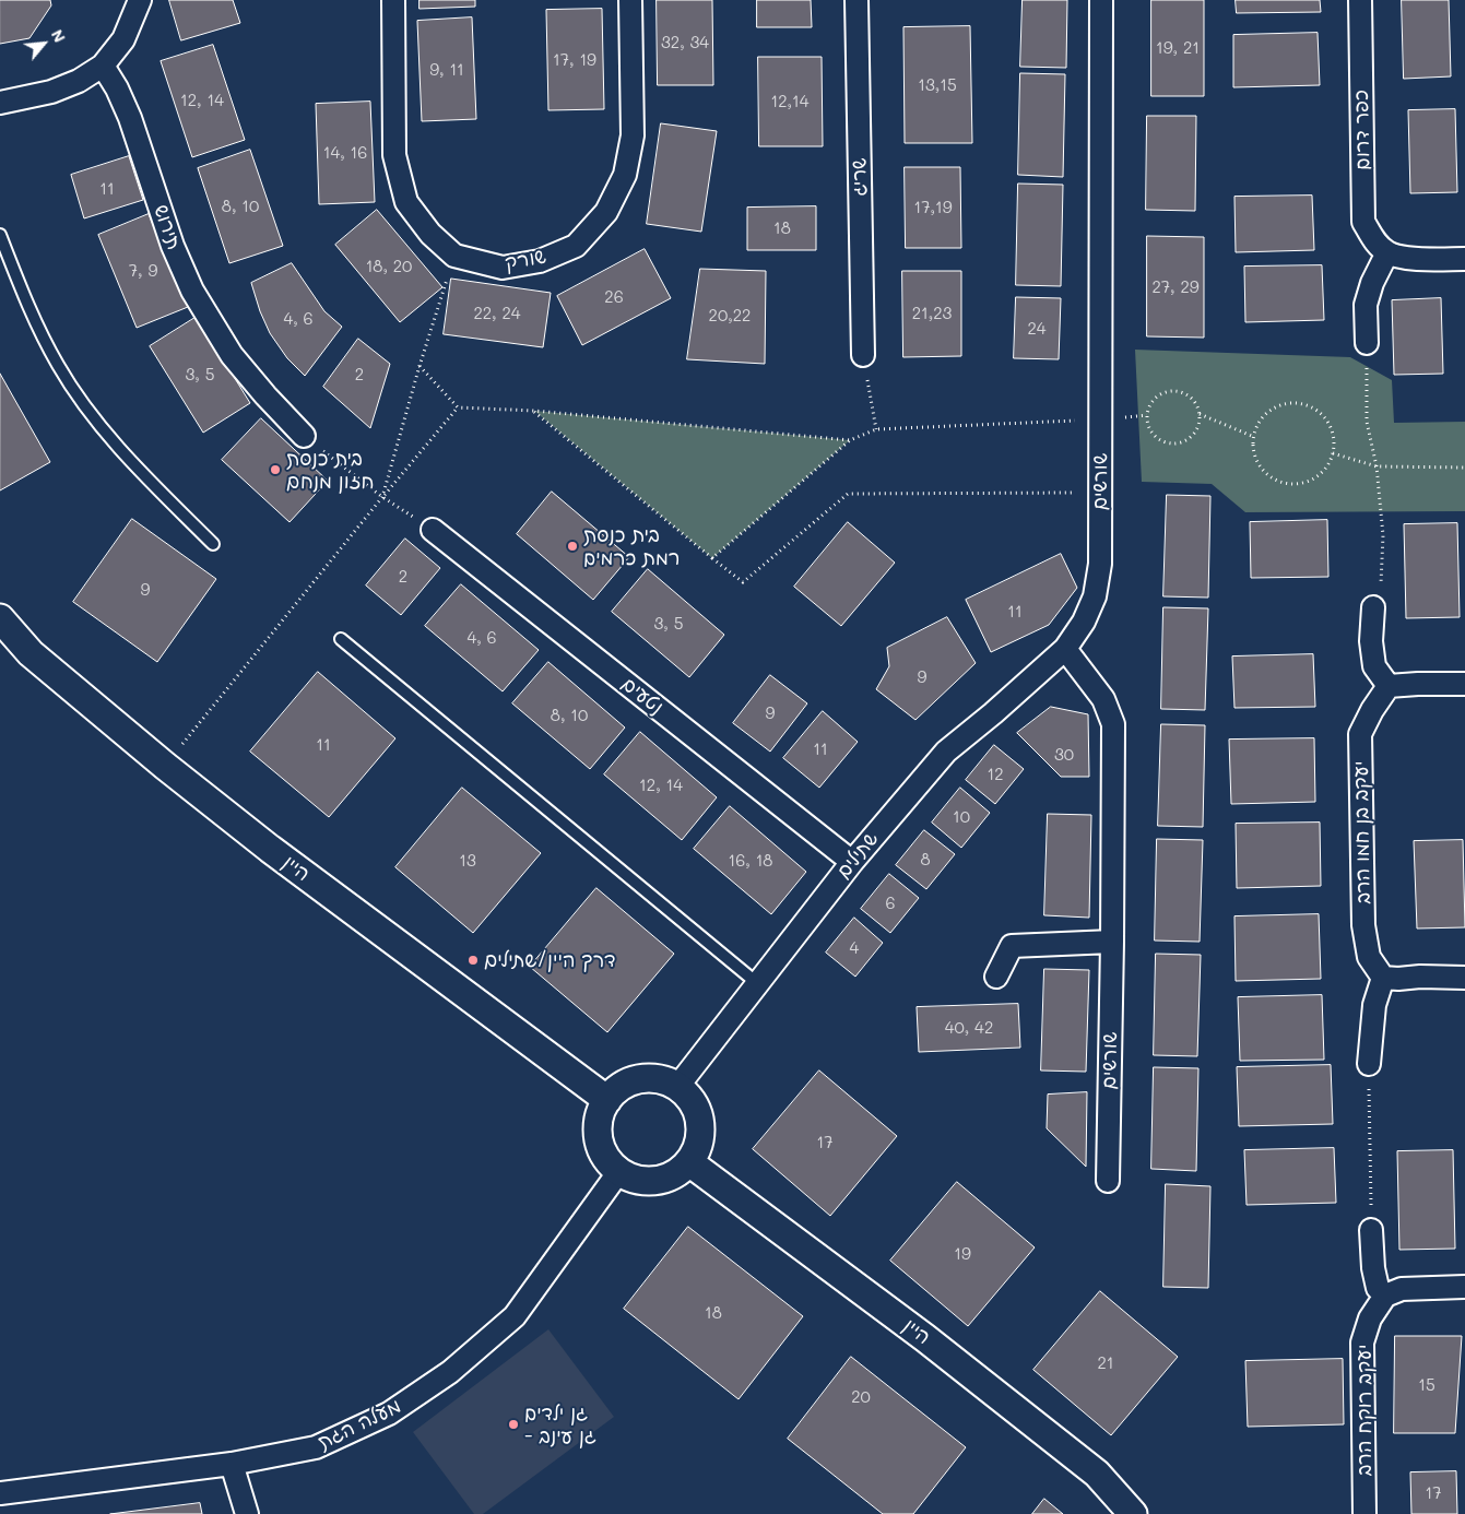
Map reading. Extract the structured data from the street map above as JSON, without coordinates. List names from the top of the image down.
{
  "streets": {
    "street": [
      "כפר דרום",
      "שריג",
      "תירוש",
      "שורק",
      "שורשים",
      "נטעים",
      "יעקב בן חמו הרב",
      "שתילים",
      "היין",
      "יעקב רוקח הרב",
      "מעלה הגת"
    ]
  },
  "crossings": [
    ["שורשים", "שתילים"],
    ["נטעים", "שתילים"],
    ["שתילים", "היין"],
    ["שתילים", "מעלה הגת"],
    ["היין", "מעלה הגת"]
  ],
  "places": [
    "בית כנסת חזון מנחם",
    "בית כנסת רמת כרמים",
    "דרך היין/שתילים",
    "גן ילדים - גן עינב"
  ],
  "house_numbers": [
    "32, 34",
    "19, 21",
    "17, 19",
    "9, 11",
    "13,15",
    "12, 14",
    "12,14",
    "14, 16",
    "11",
    "8, 10",
    "17,19",
    "18",
    "18, 20",
    "7, 9",
    "27, 29",
    "26",
    "22, 24",
    "21,23",
    "20,22",
    "4, 6",
    "24",
    "3, 5",
    "2",
    "2",
    "9",
    "11",
    "3, 5",
    "4, 6",
    "9",
    "9",
    "8, 10",
    "11",
    "11",
    "30",
    "12",
    "12, 14",
    "10",
    "8",
    "13",
    "16, 18",
    "6",
    "4",
    "40, 42",
    "17",
    "19",
    "18",
    "21",
    "15",
    "20",
    "17"
  ],
  "north": "top right"
}
